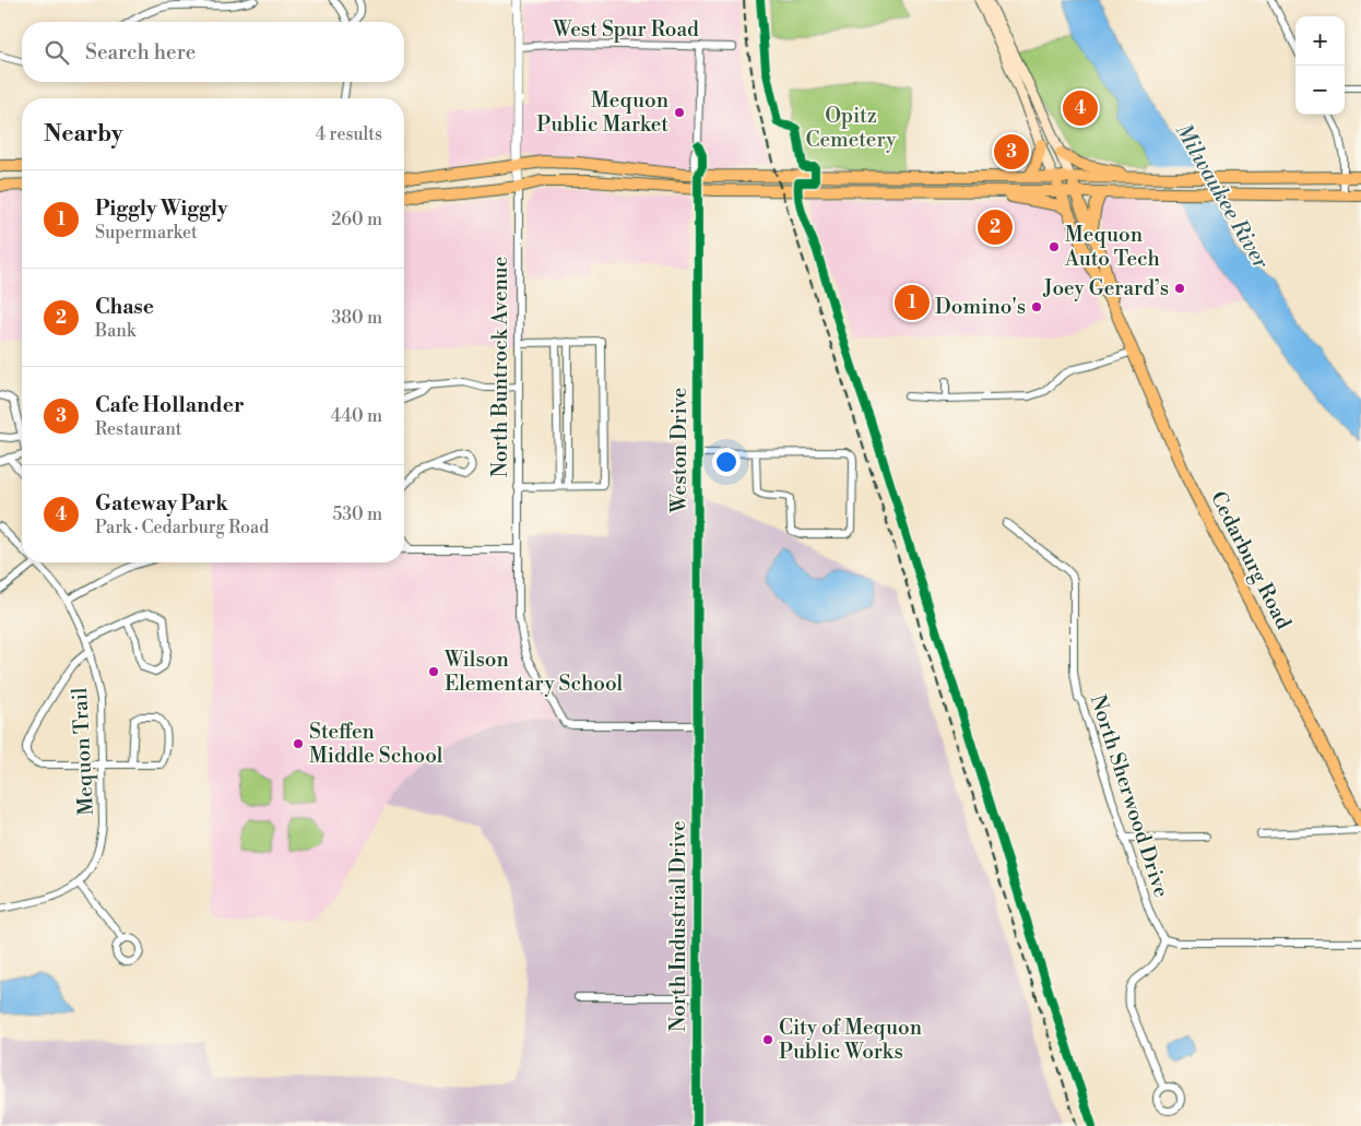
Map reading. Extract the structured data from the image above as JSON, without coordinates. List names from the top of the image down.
{
  "streets": {
    "main road": ["Cedarburg Road"],
    "street": [
      "West Spur Road",
      "North Buntrock Avenue",
      "Weston Drive",
      "Mequon Trail",
      "North Sherwood Drive",
      "North Industrial Drive"
    ]
  },
  "crossings": [
    ["West Spur Road", "North Buntrock Avenue"],
    ["North Buntrock Avenue", "Weston Drive"],
    ["North Buntrock Avenue", "North Industrial Drive"],
    ["Weston Drive", "North Industrial Drive"]
  ],
  "water": ["Milwaukee River"],
  "parks": ["Opitz Cemetery"],
  "places": [
    "Mequon Public Market",
    "Mequon Auto Tech",
    "Joey Gerard’s",
    "Domino's",
    "Wilson Elementary School",
    "Steffen Middle School",
    "City of Mequon Public Works"
  ],
  "page": {
    "map_buttons": ["+", "−"],
    "search": "Search here",
    "pins": [
      "4",
      "3",
      "2",
      "1"
    ],
    "heading": ["Nearby", "4 results"],
    "list": [
      {
        "mark": "1",
        "name": "Piggly Wiggly",
        "note": "Supermarket",
        "value": "260 m"
      },
      {
        "mark": "2",
        "name": "Chase",
        "note": "Bank",
        "value": "380 m"
      },
      {
        "mark": "3",
        "name": "Cafe Hollander",
        "note": "Restaurant",
        "value": "440 m"
      },
      {
        "mark": "4",
        "name": "Gateway Park",
        "note": "Park · Cedarburg Road",
        "value": "530 m"
      }
    ]
  }
}
